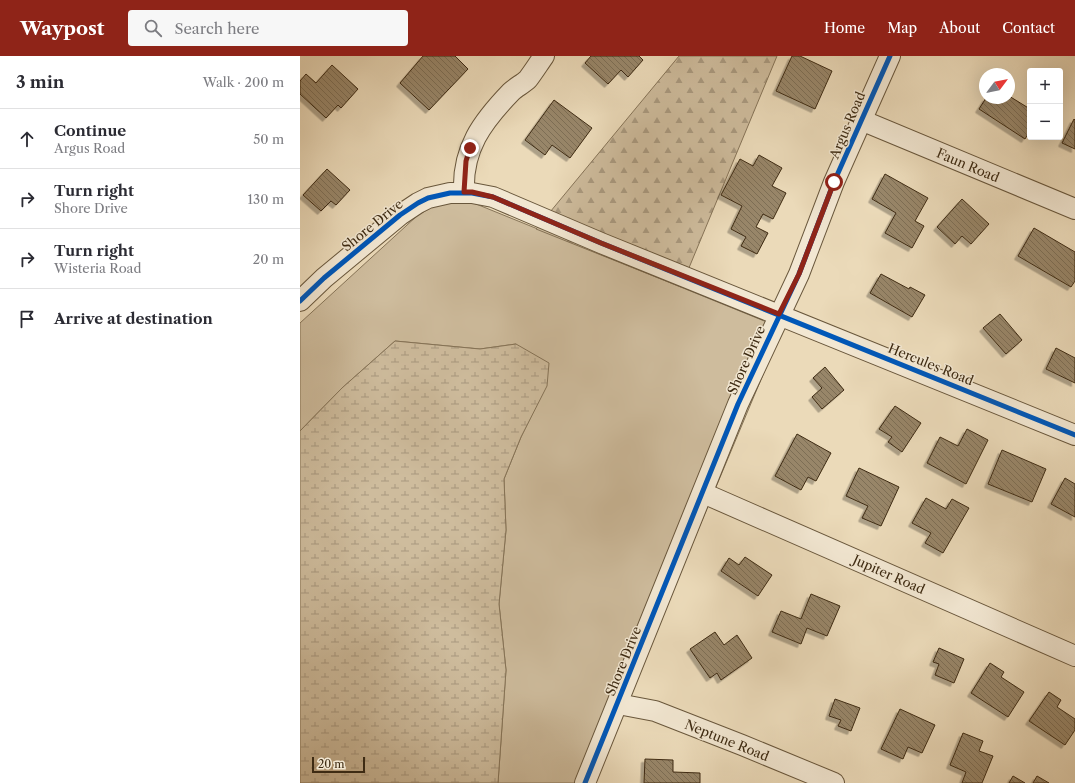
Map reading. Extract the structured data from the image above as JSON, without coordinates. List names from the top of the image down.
{
  "streets": {
    "street": [
      "Argus Road",
      "Faun Road",
      "Shore Drive",
      "Hercules Road",
      "Jupiter Road",
      "Neptune Road"
    ]
  },
  "crossings": [
    ["Argus Road", "Faun Road"],
    ["Argus Road", "Shore Drive"],
    ["Argus Road", "Hercules Road"],
    ["Shore Drive", "Hercules Road"],
    ["Shore Drive", "Jupiter Road"],
    ["Shore Drive", "Neptune Road"]
  ],
  "scale_bar": "20 m",
  "north": "top right",
  "page": {
    "header": "Waypost",
    "search": "Search here",
    "nav": [
      "Home",
      "Map",
      "About",
      "Contact"
    ],
    "heading": ["3 min", "Walk · 200 m"],
    "map_buttons": ["+", "−"],
    "list": [
      ["Continue", "Argus Road", "50 m"],
      ["Turn right", "Shore Drive", "130 m"],
      ["Turn right", "Wisteria Road", "20 m"],
      "Arrive at destination"
    ],
    "scale": "20 m"
  }
}
